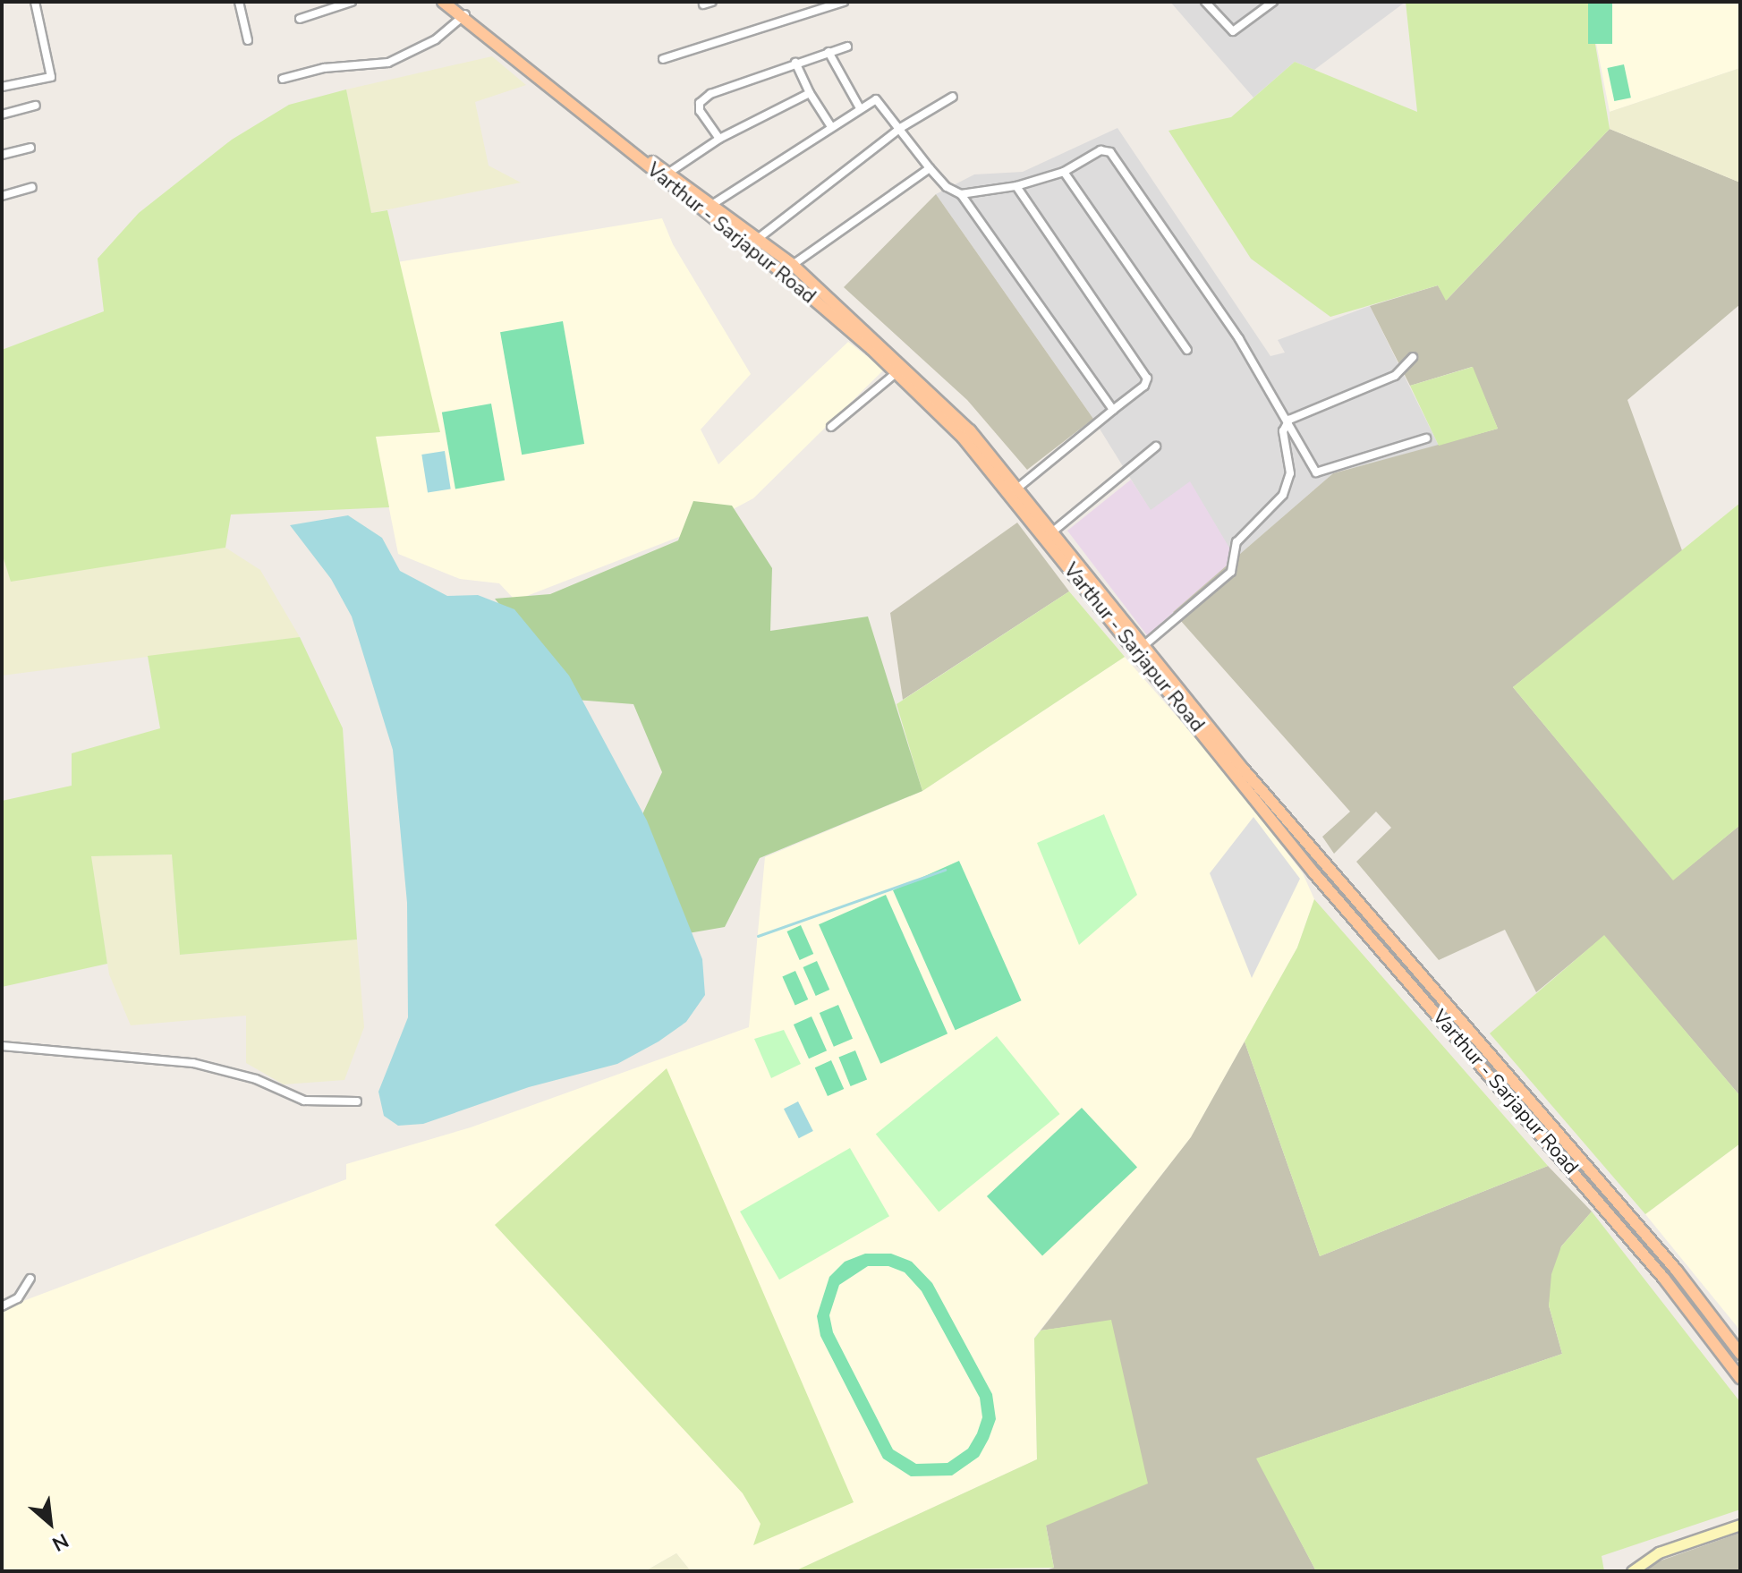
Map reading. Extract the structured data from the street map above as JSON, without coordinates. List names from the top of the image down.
{
  "streets": {
    "main road": ["Varthur - Sarjapur Road"]
  },
  "north": "bottom right"
}
